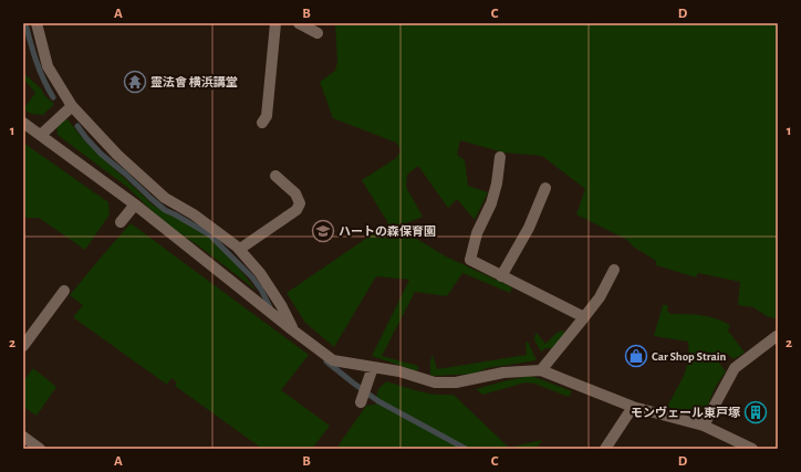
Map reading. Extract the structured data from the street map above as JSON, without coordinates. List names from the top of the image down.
{
  "places": {
    "temple": ["靈法會 横浜講堂"],
    "school or university": ["ハートの森保育園"],
    "shop": ["Car Shop Strain"],
    "building": ["モンヴェール東戸塚"]
  },
  "grid": {
    "columns": [
      "A",
      "B",
      "C",
      "D"
    ],
    "rows": ["1", "2"]
  }
}
